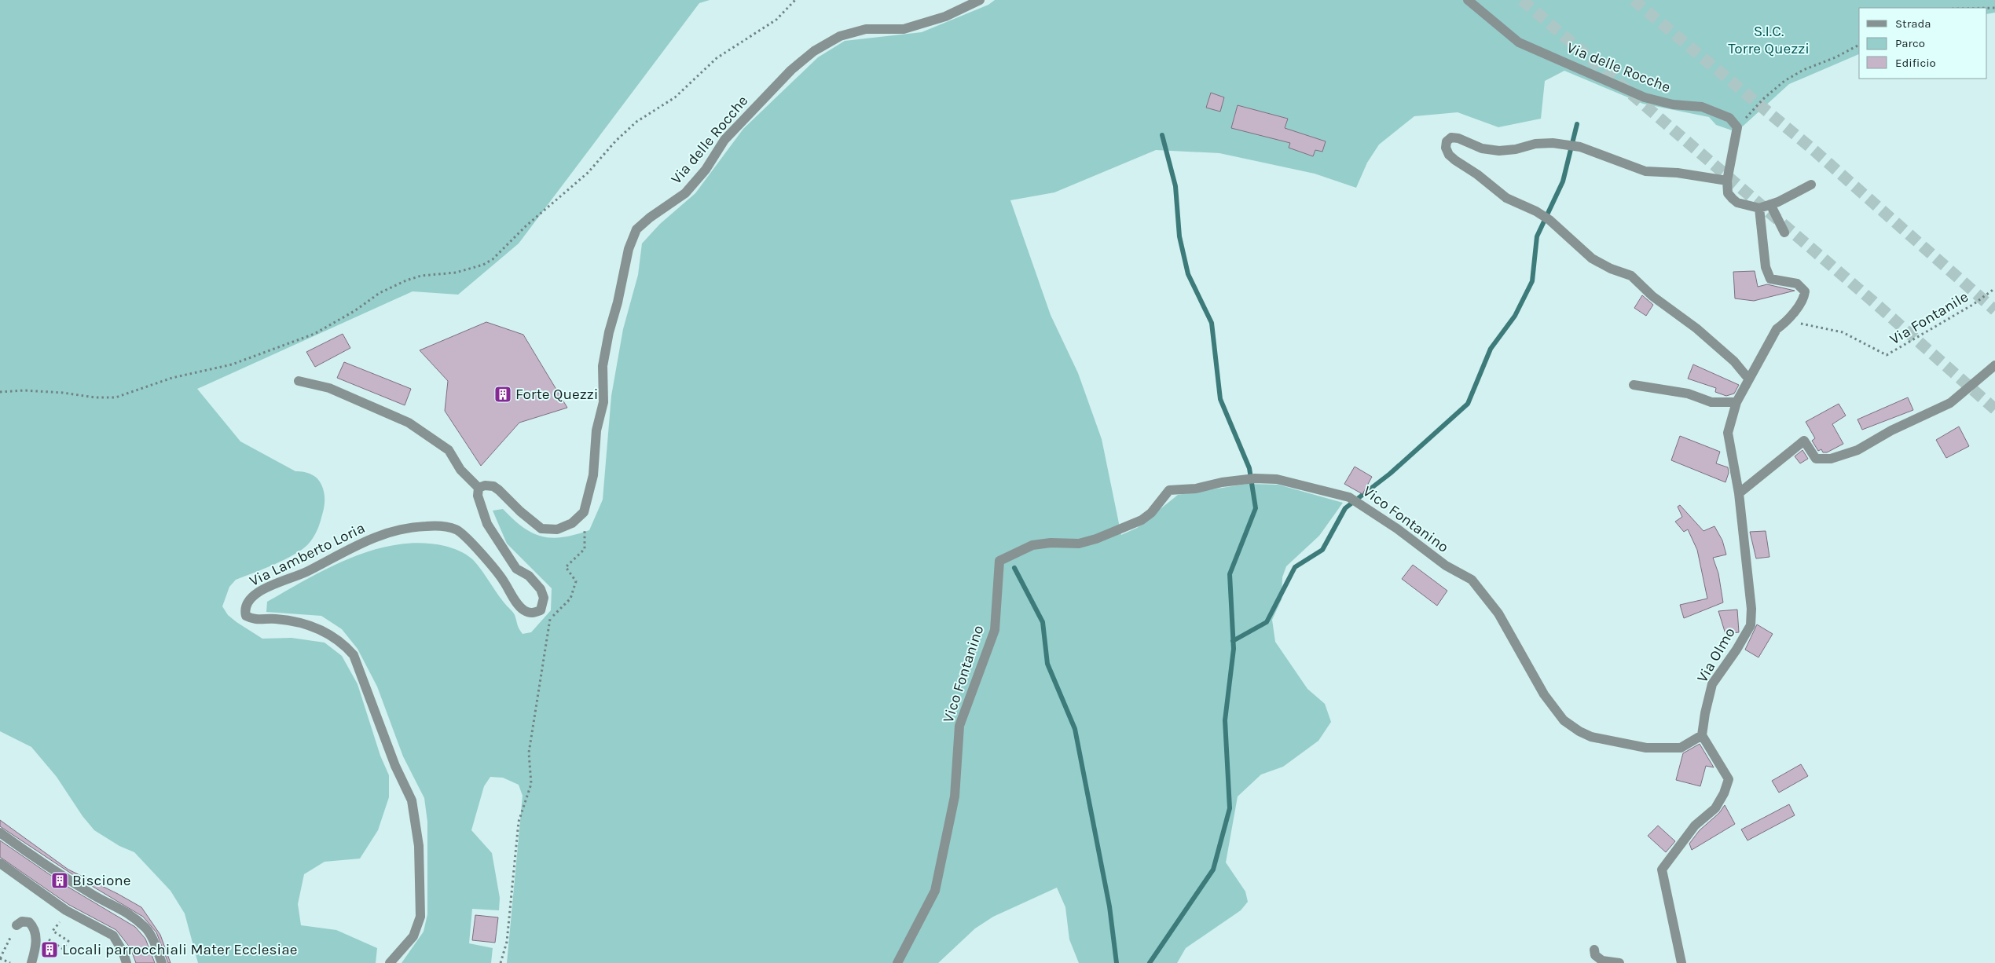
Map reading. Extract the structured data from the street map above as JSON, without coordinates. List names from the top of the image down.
{
  "streets": {
    "street": [
      "Via delle Rocche",
      "Vico Fontanino",
      "Via Lamberto Loria",
      "Via Olmo"
    ],
    "path": ["Via Fontanile"]
  },
  "crossings": [
    ["Via Fontanile", "Via Olmo"],
    ["Vico Fontanino", "Via Olmo"]
  ],
  "parks": ["S.I.C. Torre Quezzi"],
  "places": {
    "building": ["Forte Quezzi", "Biscione", "Locali parrocchiali Mater Ecclesiae"]
  },
  "legend": ["Strada", "Parco", "Edificio"]
}
